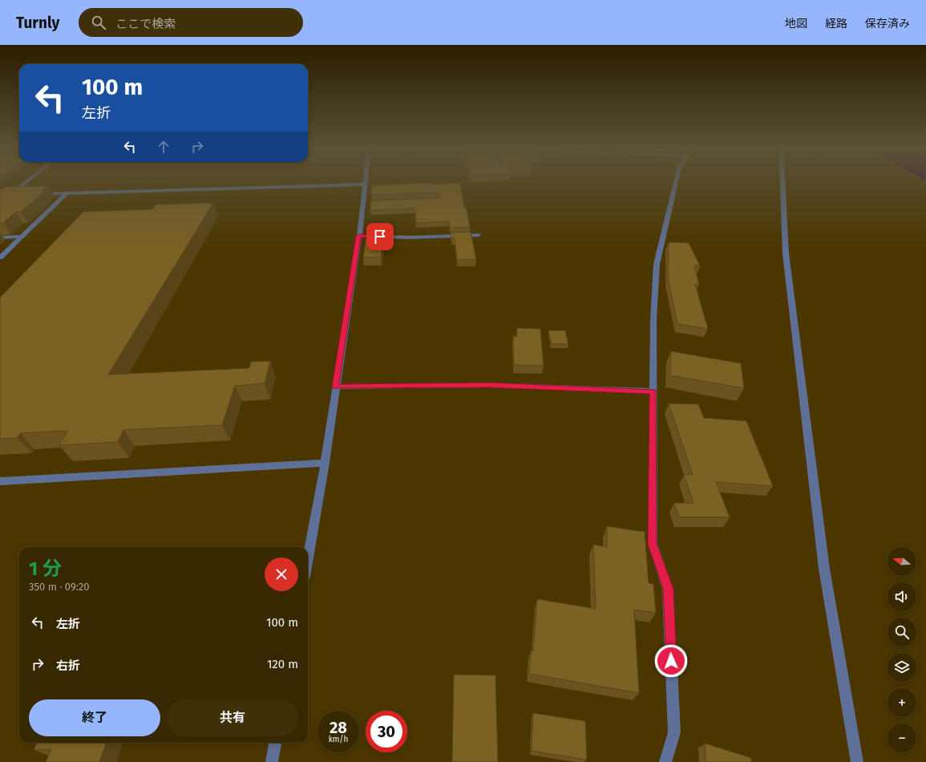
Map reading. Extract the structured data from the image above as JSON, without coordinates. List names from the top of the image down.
{
  "north": "left",
  "page": {
    "header": "Turnly",
    "search": "ここで検索",
    "nav": ["地図", "経路", "保存済み"],
    "turn": ["100 m", "左折"],
    "map_buttons": ["+", "−"],
    "heading": ["1 分", "350 m · 09:20"],
    "list": [
      {
        "name": "左折",
        "value": "100 m"
      },
      {
        "name": "右折",
        "value": "120 m"
      }
    ],
    "buttons": ["終了", "共有"],
    "speed": "28 km/h",
    "limit": "30"
  }
}
